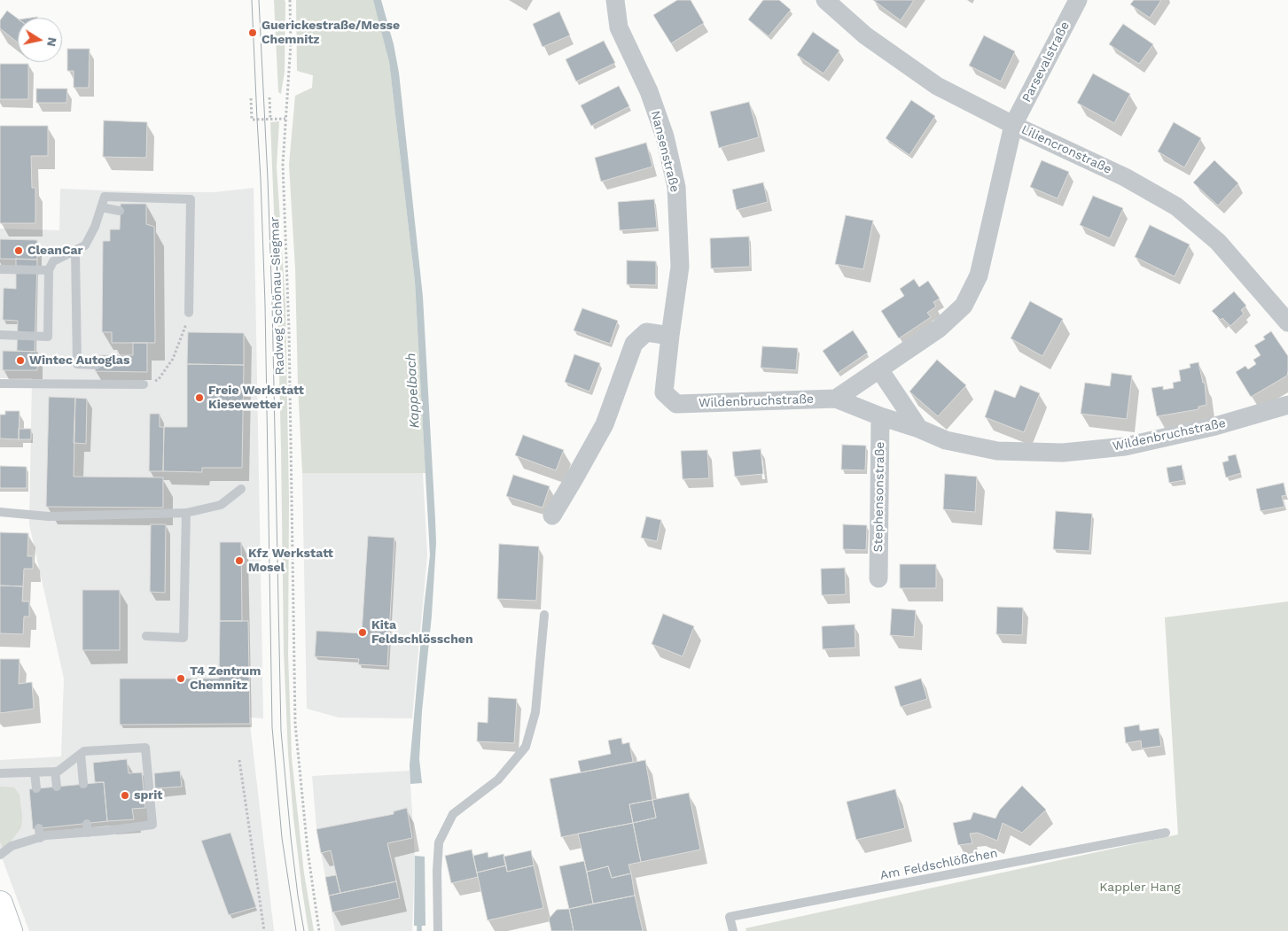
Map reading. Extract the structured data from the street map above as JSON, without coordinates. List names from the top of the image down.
{
  "streets": {
    "street": [
      "Parsevalstraße",
      "Liliencronstraße",
      "Nansenstraße",
      "Wildenbruchstraße",
      "Stephensonstraße"
    ],
    "lane": ["Am Feldschlößchen"],
    "path": ["Radweg Schönau-Siegmar"]
  },
  "crossings": [
    ["Parsevalstraße", "Liliencronstraße"],
    ["Nansenstraße", "Wildenbruchstraße"],
    ["Wildenbruchstraße", "Stephensonstraße"]
  ],
  "water": ["Kappelbach"],
  "parks": ["Kappler Hang"],
  "places": [
    "Guerickestraße/Messe Chemnitz",
    "CleanCar",
    "Wintec Autoglas",
    "Freie Werkstatt Kiesewetter",
    "Kfz Werkstatt Mosel",
    "Kita Feldschlösschen",
    "T4 Zentrum Chemnitz",
    "sprit"
  ],
  "north": "right"
}
